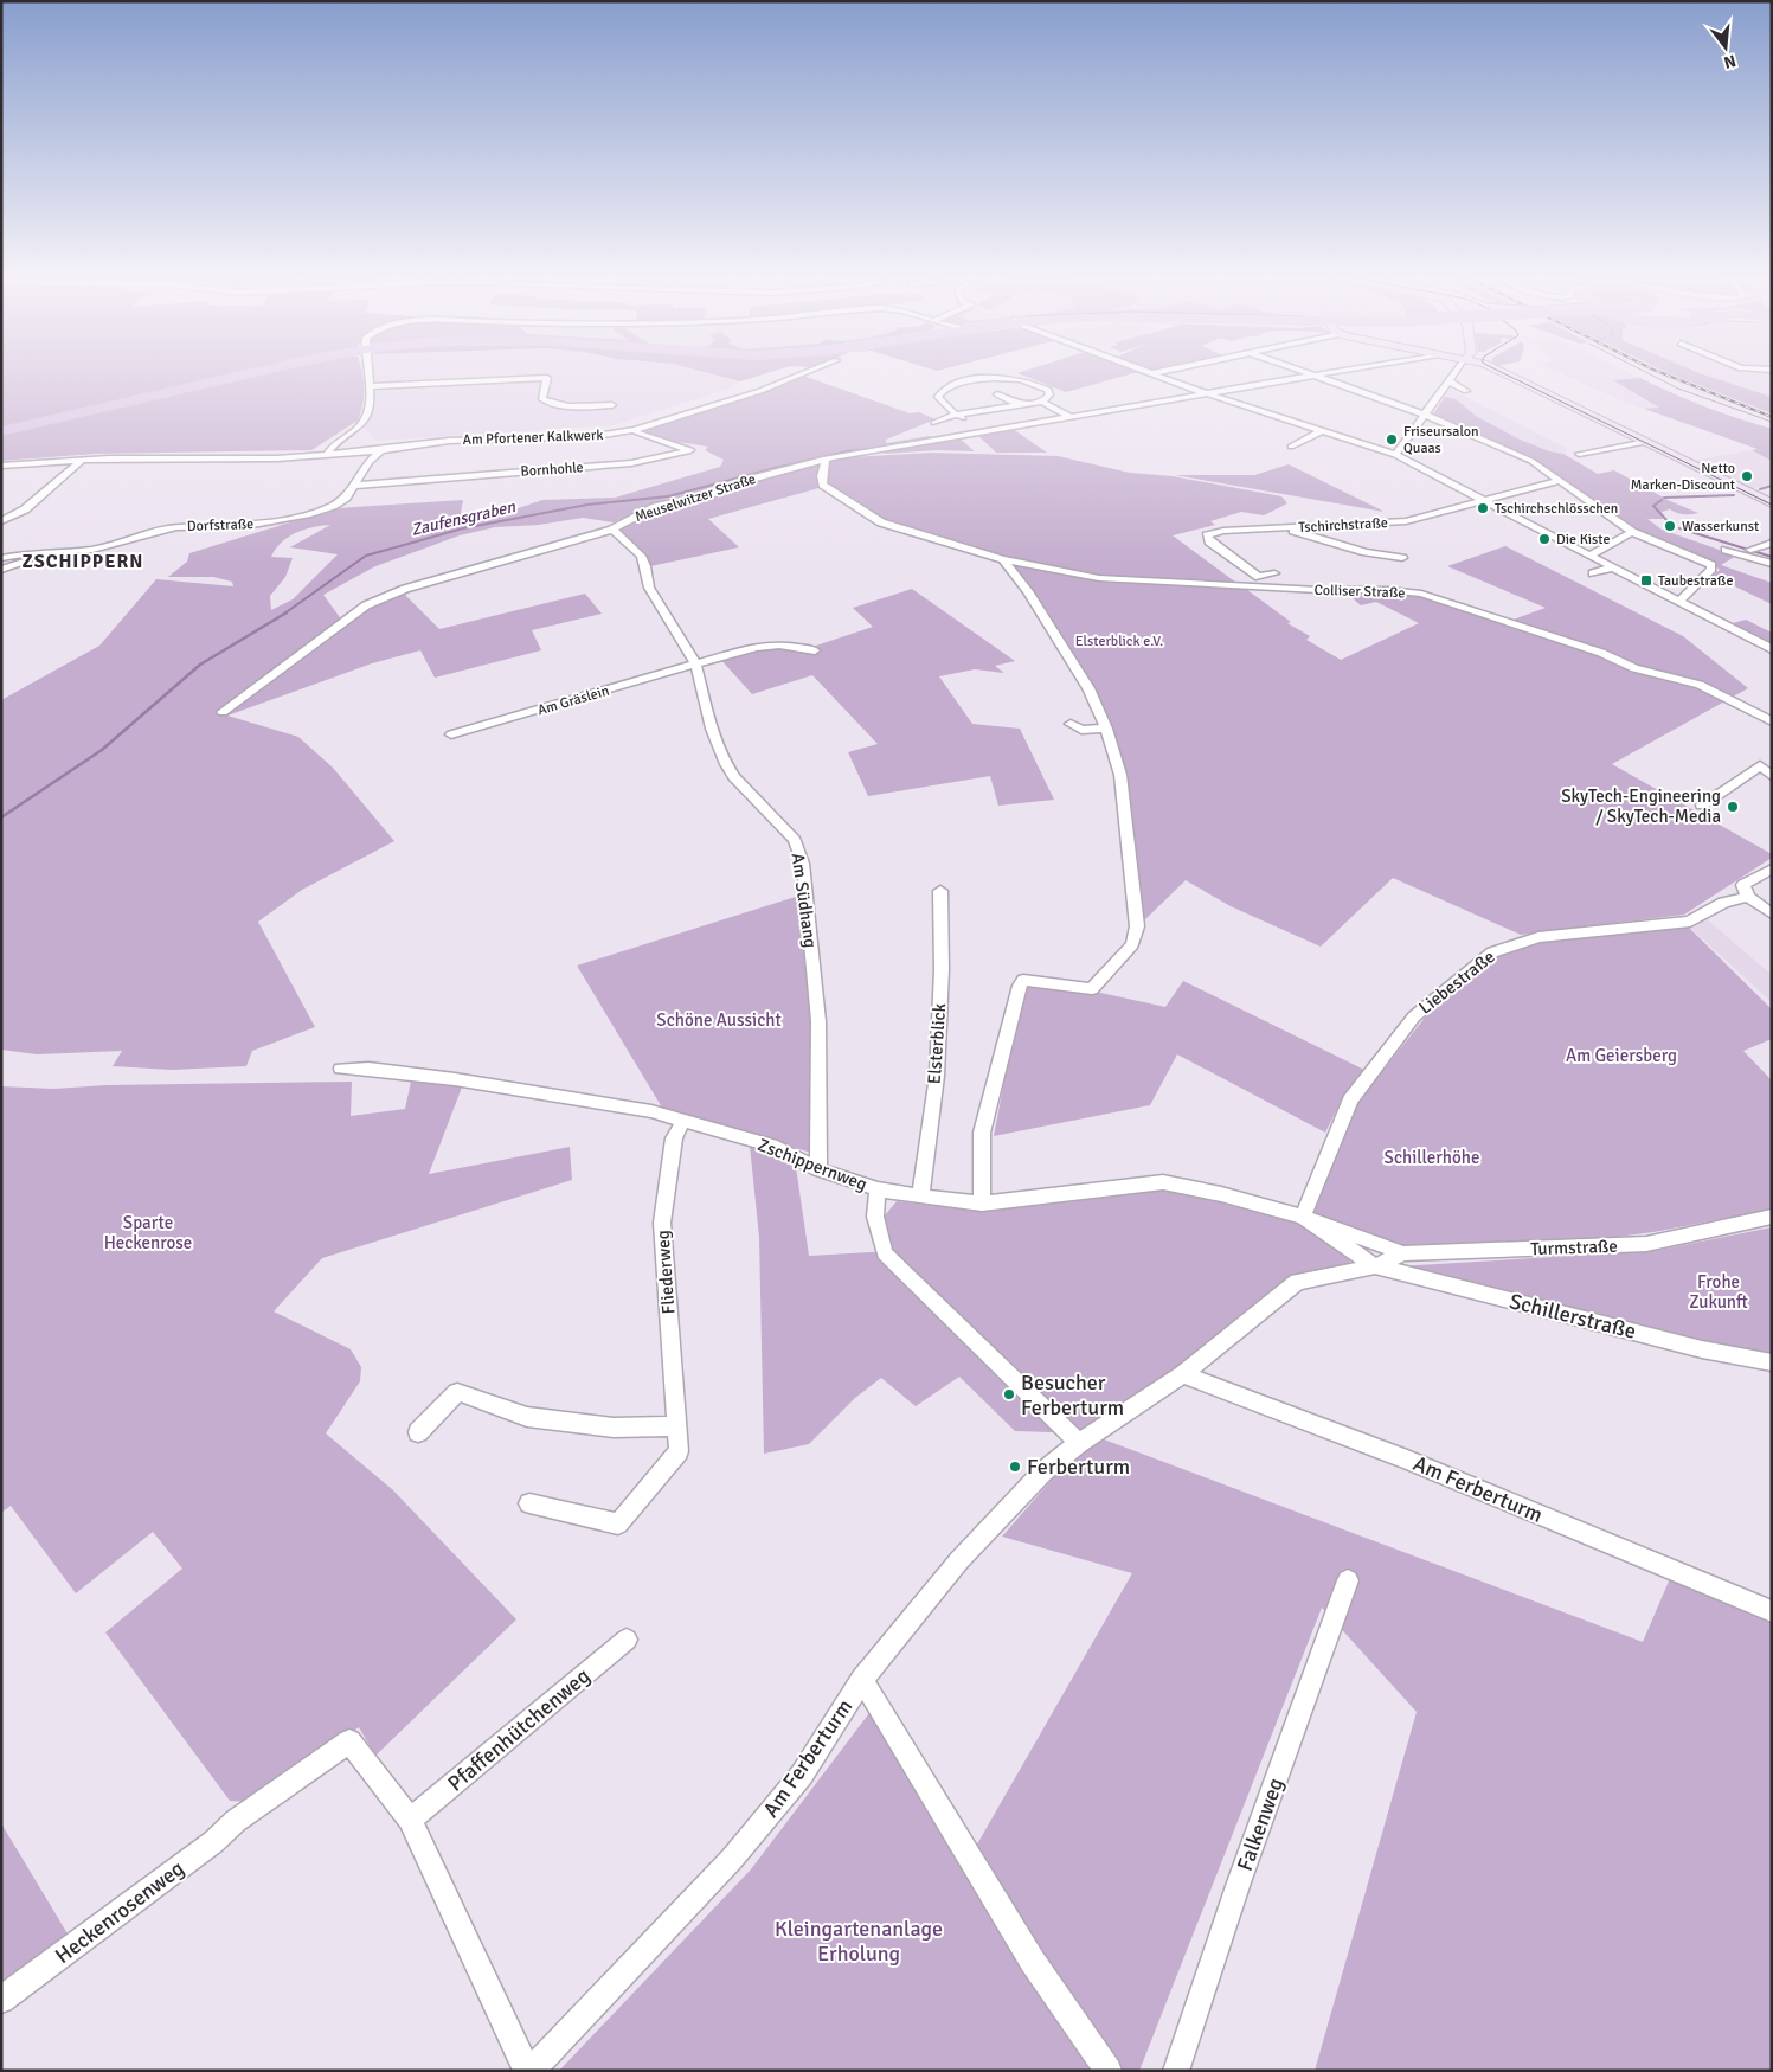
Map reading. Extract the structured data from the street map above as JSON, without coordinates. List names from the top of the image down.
{
  "streets": {
    "street": [
      "Am Pfortener Kalkwerk",
      "Bornhohle",
      "Meuselwitzer Straße",
      "Dorfstraße",
      "Tschirchstraße",
      "Colliser Straße",
      "Am Gräslein",
      "Am Südhang",
      "Liebestraße",
      "Elsterblick",
      "Zschippernweg",
      "Turmstraße",
      "Fliederweg",
      "Schillerstraße",
      "Am Ferberturm",
      "Pfaffenhütchenweg",
      "Falkenweg",
      "Heckenrosenweg"
    ]
  },
  "crossings": [
    ["Am Pfortener Kalkwerk", "Bornhohle"],
    ["Bornhohle", "Dorfstraße"],
    ["Meuselwitzer Straße", "Colliser Straße"],
    ["Meuselwitzer Straße", "Am Südhang"],
    ["Am Gräslein", "Am Südhang"],
    ["Am Südhang", "Zschippernweg"],
    ["Liebestraße", "Zschippernweg"],
    ["Elsterblick", "Zschippernweg"],
    ["Zschippernweg", "Turmstraße"],
    ["Zschippernweg", "Fliederweg"],
    ["Zschippernweg", "Schillerstraße"],
    ["Zschippernweg", "Am Ferberturm"],
    ["Turmstraße", "Schillerstraße"],
    ["Turmstraße", "Am Ferberturm"],
    ["Schillerstraße", "Am Ferberturm"],
    ["Pfaffenhütchenweg", "Heckenrosenweg"]
  ],
  "districts": ["ZSCHIPPERN"],
  "water": ["Zaufensgraben"],
  "parks": [
    "Elsterblick e.V.",
    "Schöne Aussicht",
    "Am Geiersberg",
    "Schillerhöhe",
    "Sparte Heckenrose",
    "Frohe Zukunft",
    "Kleingartenanlage Erholung"
  ],
  "places": {
    "other": [
      "Friseursalon Quaas",
      "Netto Marken-Discount",
      "Tschirchschlösschen",
      "Wasserkunst",
      "Die Kiste",
      "SkyTech-Engineering / SkyTech-Media",
      "Besucher Ferberturm",
      "Ferberturm"
    ],
    "transit": ["Taubestraße"]
  },
  "north": "bottom"
}
